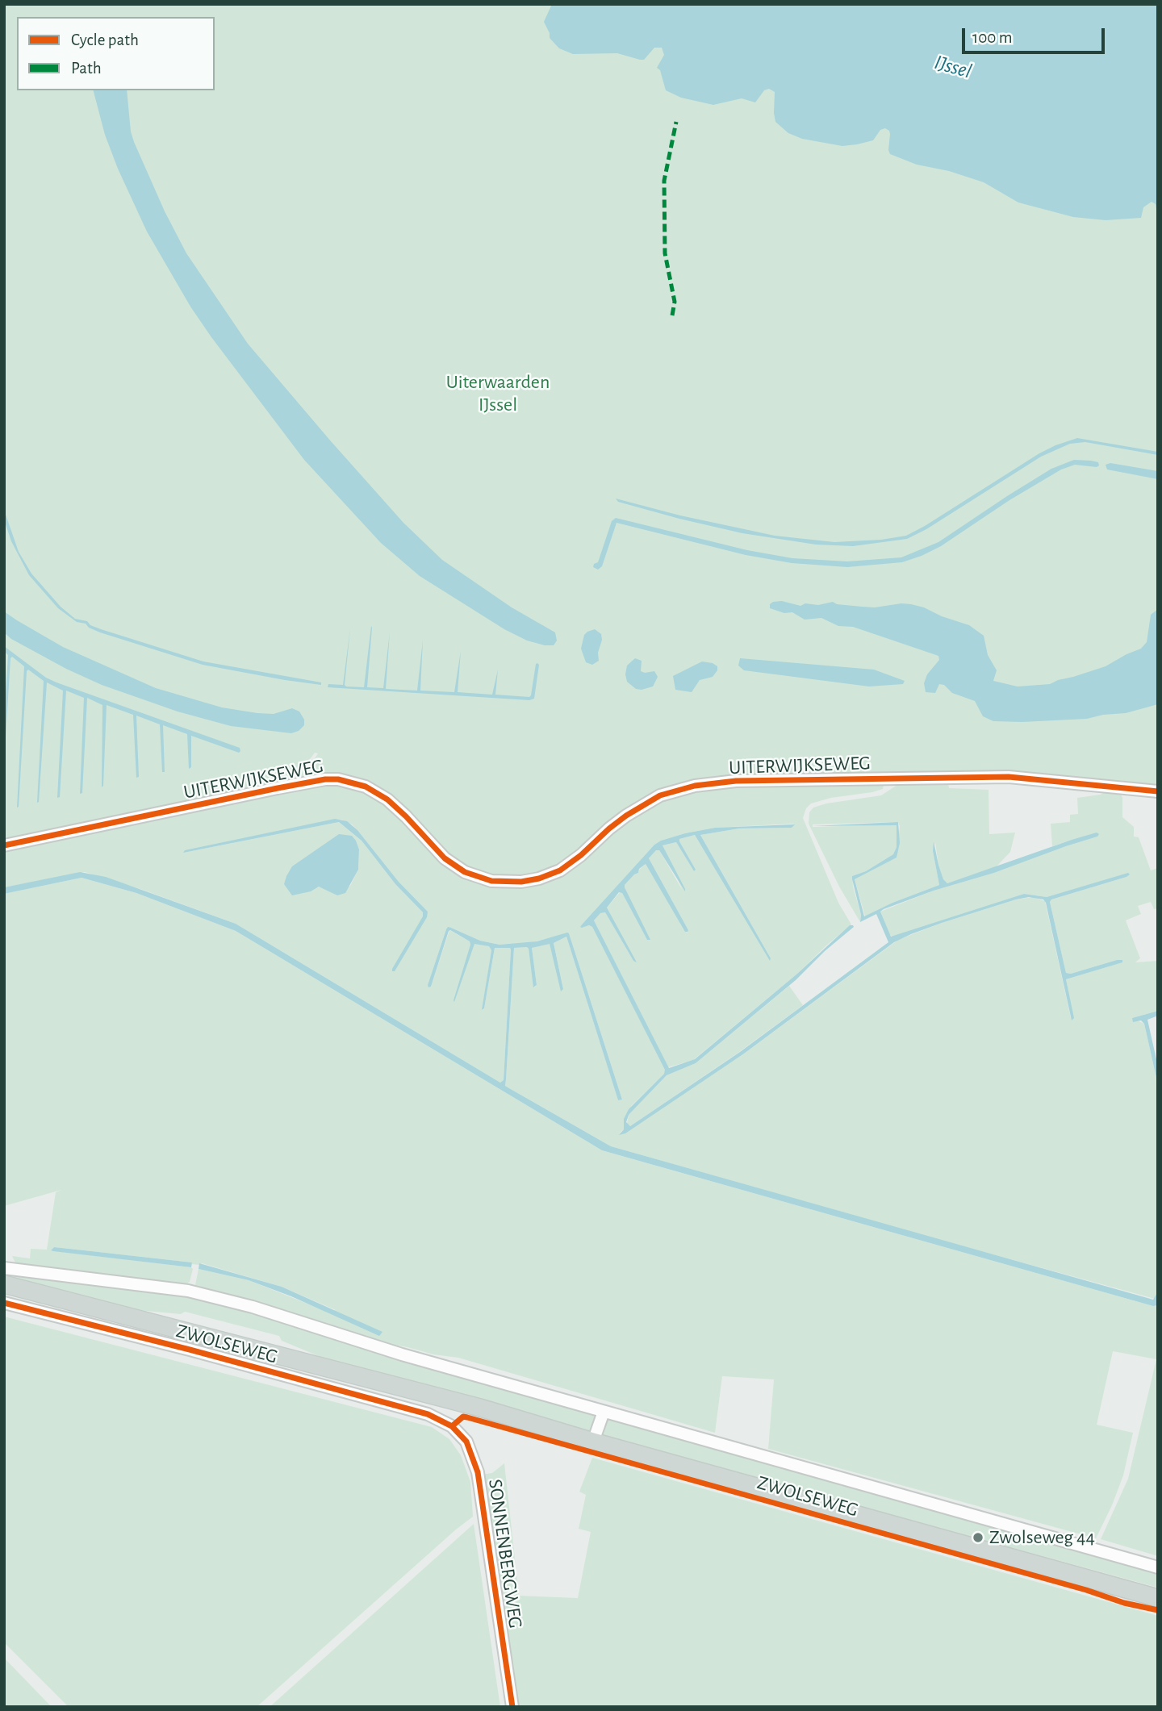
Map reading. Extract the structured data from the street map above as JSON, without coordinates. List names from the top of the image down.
{
  "streets": {
    "main road": ["ZWOLSEWEG"],
    "street": ["UITERWIJKSEWEG", "SONNENBERGWEG"]
  },
  "crossings": [
    ["ZWOLSEWEG", "SONNENBERGWEG"]
  ],
  "water": ["IJssel"],
  "parks": ["Uiterwaarden IJssel"],
  "places": ["Zwolseweg 44"],
  "legend": ["Cycle path", "Path"],
  "scale_bar": "100 m"
}
